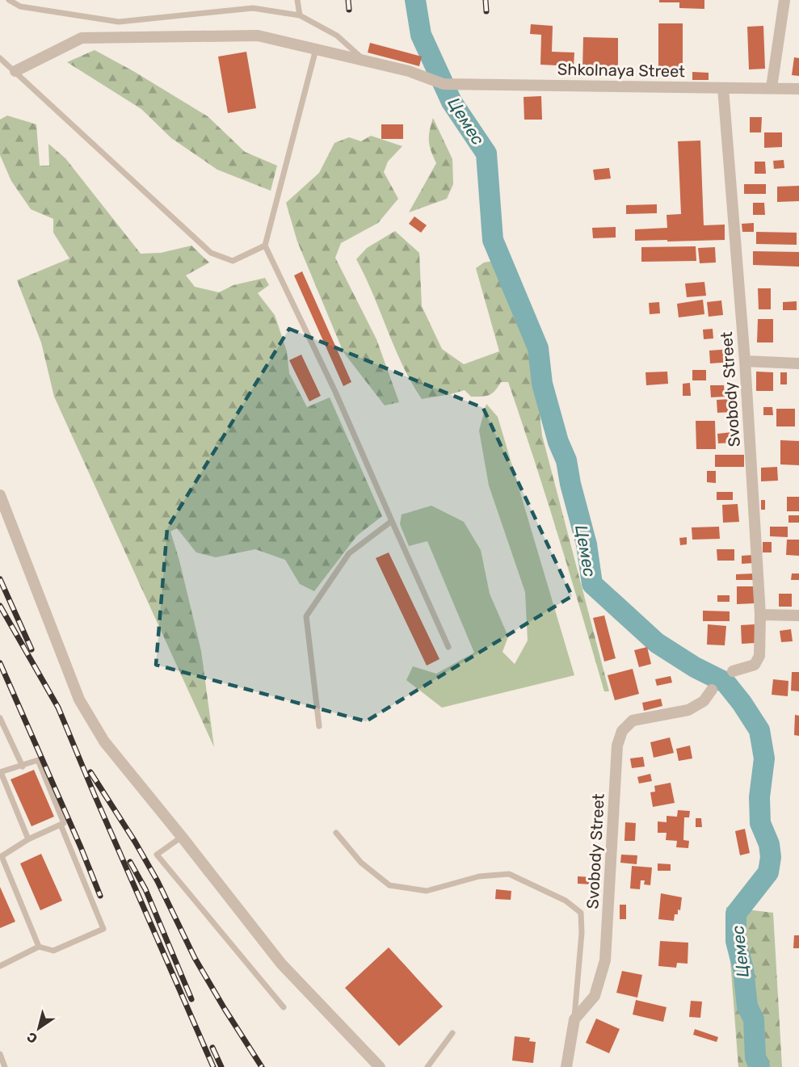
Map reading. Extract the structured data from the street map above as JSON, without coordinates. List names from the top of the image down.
{
  "streets": {
    "street": ["Shkolnaya Street", "Svobody Street"]
  },
  "crossings": [
    ["Shkolnaya Street", "Svobody Street"]
  ],
  "water": ["Цемес"],
  "north": "bottom left"
}
